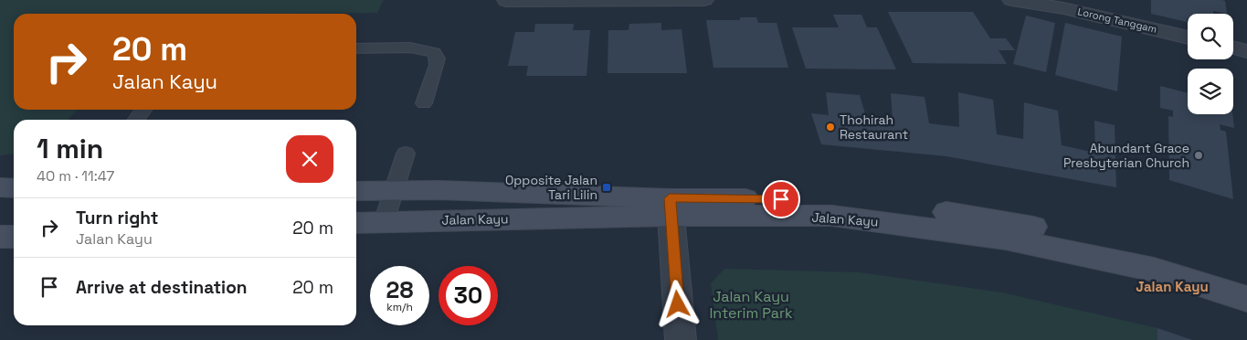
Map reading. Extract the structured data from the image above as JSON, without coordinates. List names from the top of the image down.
{
  "streets": {
    "main road": ["Jalan Kayu"],
    "street": ["Lorong Tanggam"]
  },
  "districts": ["Jalan Kayu"],
  "parks": ["Jalan Kayu Interim Park"],
  "places": {
    "other": ["Thohirah Restaurant", "Abundant Grace Presbyterian Church"],
    "transit": ["Opposite Jalan Tari Lilin"]
  },
  "page": {
    "turn": ["20 m", "Jalan Kayu"],
    "heading": ["1 min", "40 m · 11:47"],
    "list": [
      {
        "name": "Turn right",
        "note": "Jalan Kayu",
        "value": "20 m"
      },
      {
        "name": "Arrive at destination",
        "value": "20 m"
      }
    ],
    "speed": "28 km/h",
    "limit": "30"
  }
}
